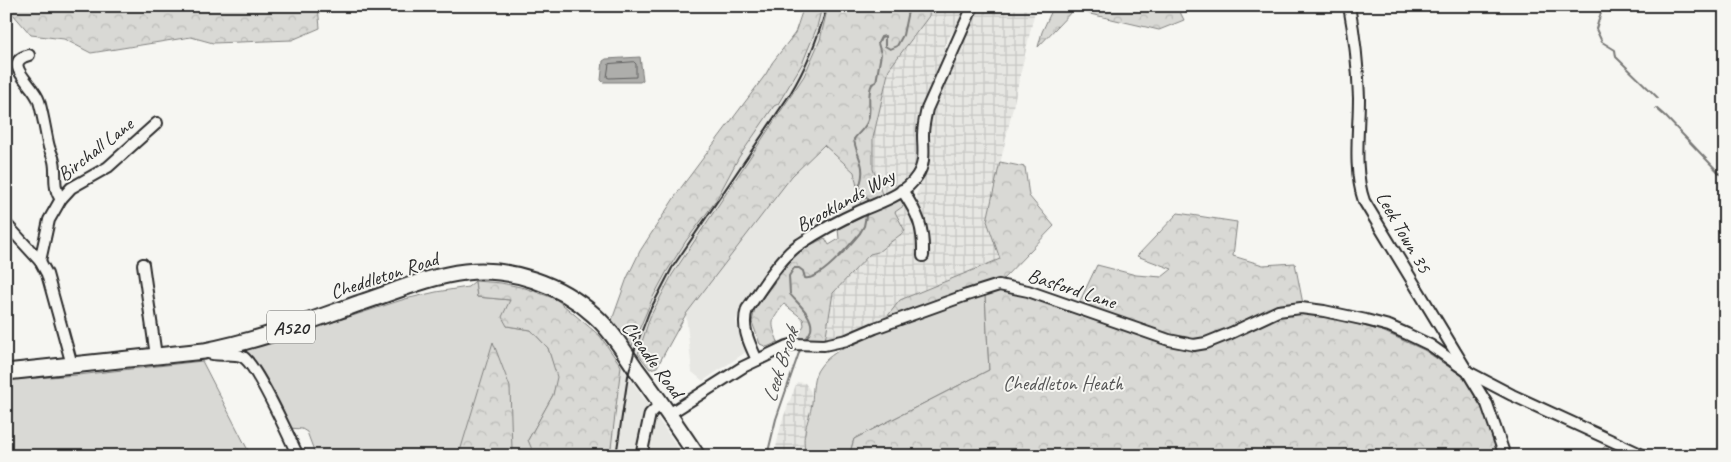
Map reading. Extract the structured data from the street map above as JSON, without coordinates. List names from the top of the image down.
{
  "streets": {
    "highway": ["Cheddleton Road", "A520", "Cheadle Road"],
    "street": [
      "Birchall Lane",
      "Brooklands Way",
      "Leek Town 35",
      "Basford Lane"
    ]
  },
  "crossings": [
    ["Brooklands Way", "Basford Lane"],
    ["Leek Town 35", "Basford Lane"],
    ["Cheddleton Road", "Cheadle Road"],
    ["Basford Lane", "Cheadle Road"]
  ],
  "water": ["Leek Brook"],
  "parks": ["Cheddleton Heath"]
}
